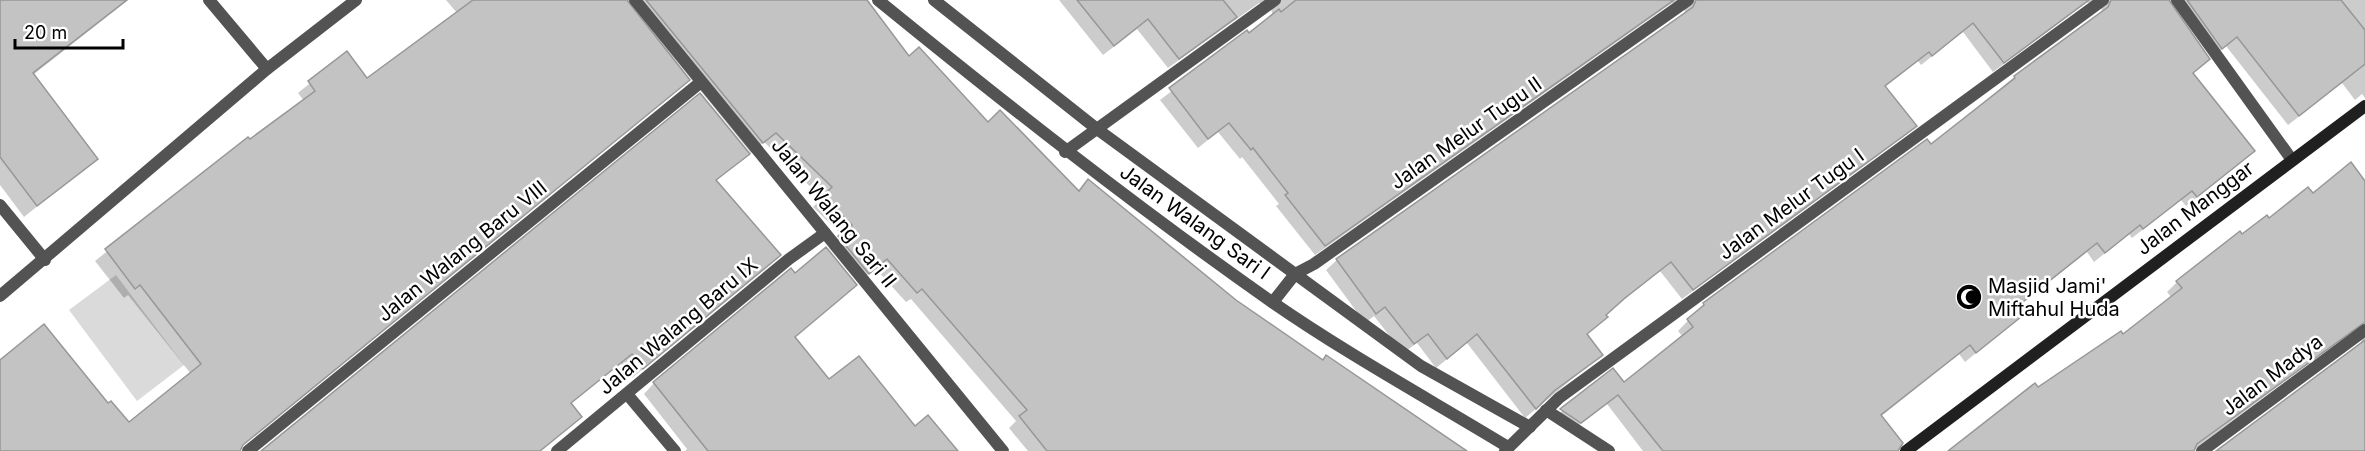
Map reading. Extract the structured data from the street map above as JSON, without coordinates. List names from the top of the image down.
{
  "streets": {
    "street": [
      "Jalan Melur Tugu II",
      "Jalan Melur Tugu I",
      "Jalan Manggar",
      "Jalan Walang Sari II",
      "Jalan Walang Sari I",
      "Jalan Walang Baru VIII",
      "Jalan Walang Baru IX",
      "Jalan Madya"
    ]
  },
  "crossings": [
    ["Jalan Melur Tugu II", "Jalan Walang Sari I"],
    ["Jalan Melur Tugu I", "Jalan Walang Sari I"],
    ["Jalan Walang Sari II", "Jalan Walang Baru VIII"],
    ["Jalan Walang Sari II", "Jalan Walang Baru IX"]
  ],
  "places": {
    "mosque": ["Masjid Jami' Miftahul Huda"]
  },
  "scale_bar": "20 m"
}
